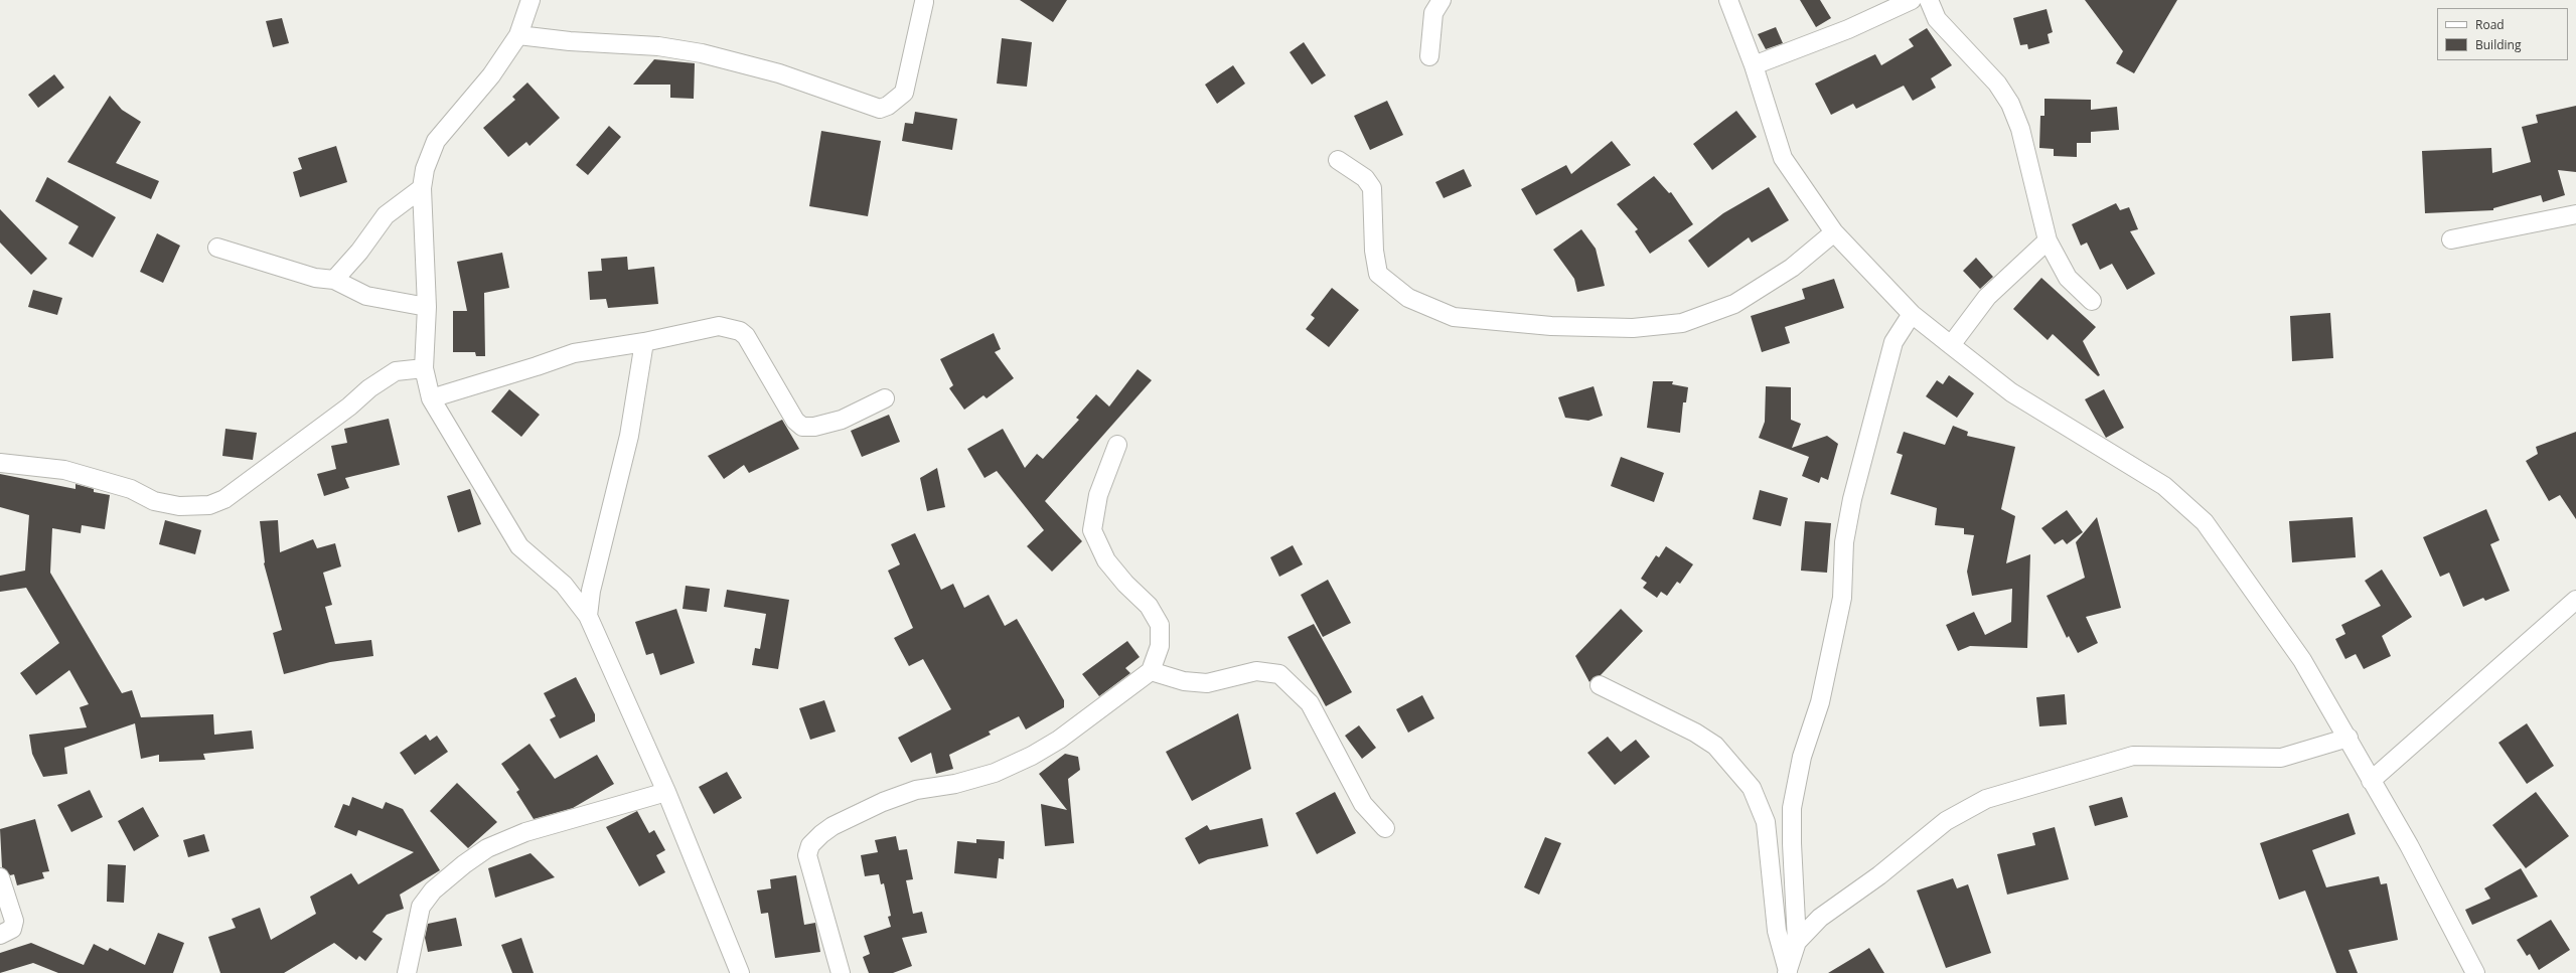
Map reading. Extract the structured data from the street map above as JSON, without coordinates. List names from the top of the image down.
{
  "legend": ["Road", "Building"]
}
